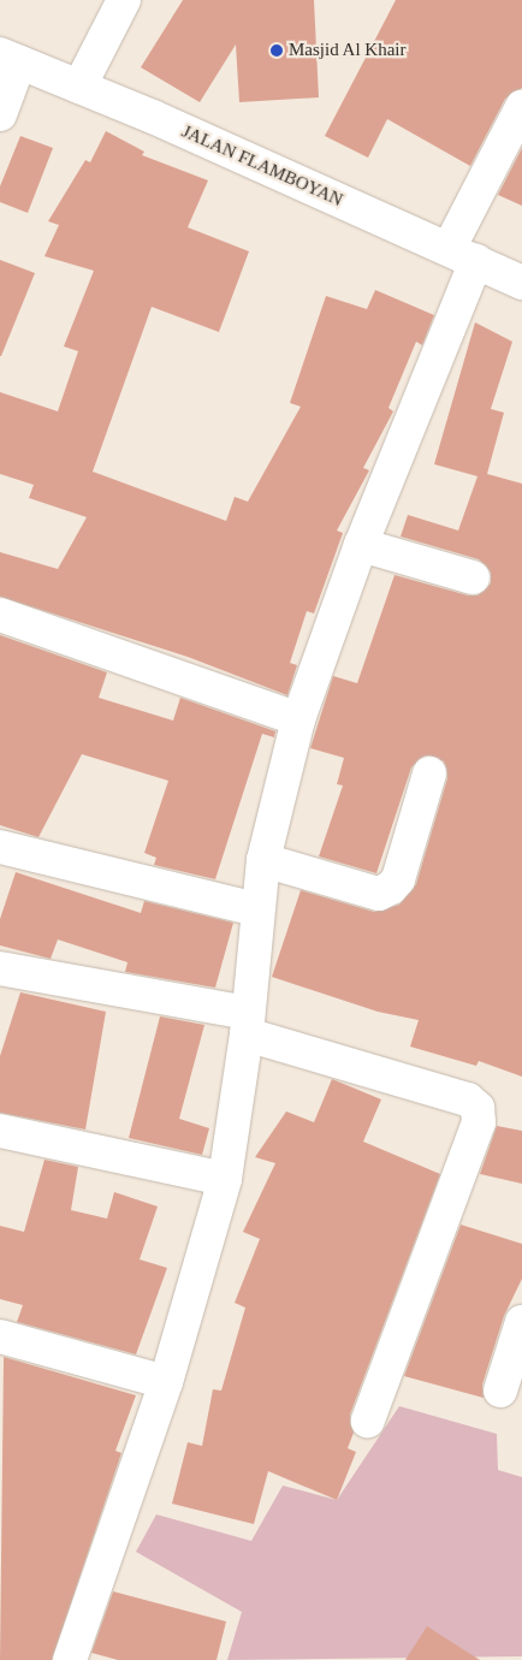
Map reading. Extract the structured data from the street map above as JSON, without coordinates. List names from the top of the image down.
{
  "streets": {
    "street": ["JALAN FLAMBOYAN"]
  },
  "places": ["Masjid Al Khair"]
}
